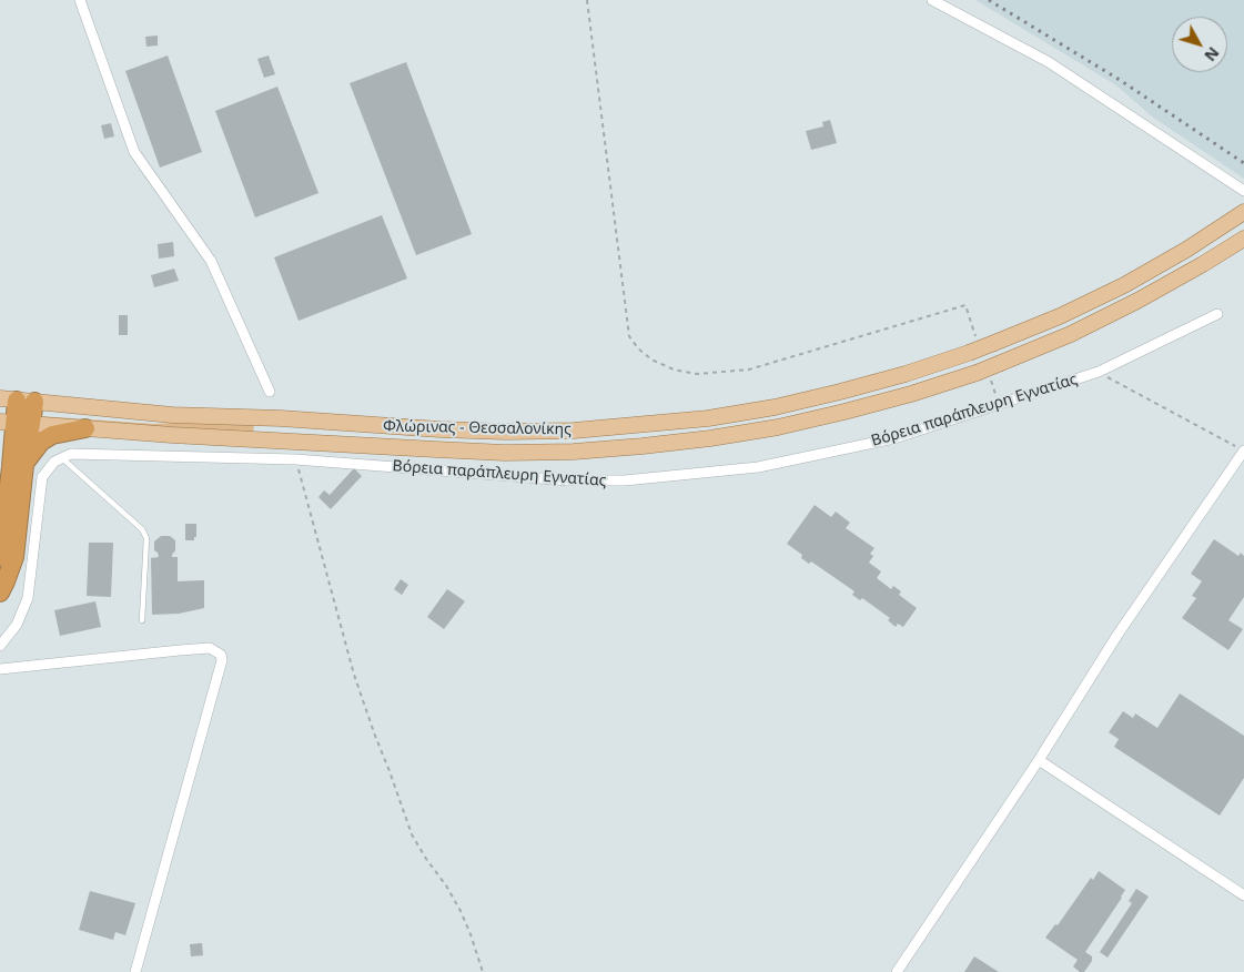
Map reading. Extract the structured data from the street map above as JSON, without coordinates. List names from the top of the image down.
{
  "streets": {
    "main road": ["Φλώρινας - Θεσσαλονίκης"],
    "street": ["Βόρεια παράπλευρη Εγνατίας"]
  },
  "north": "bottom right"
}
